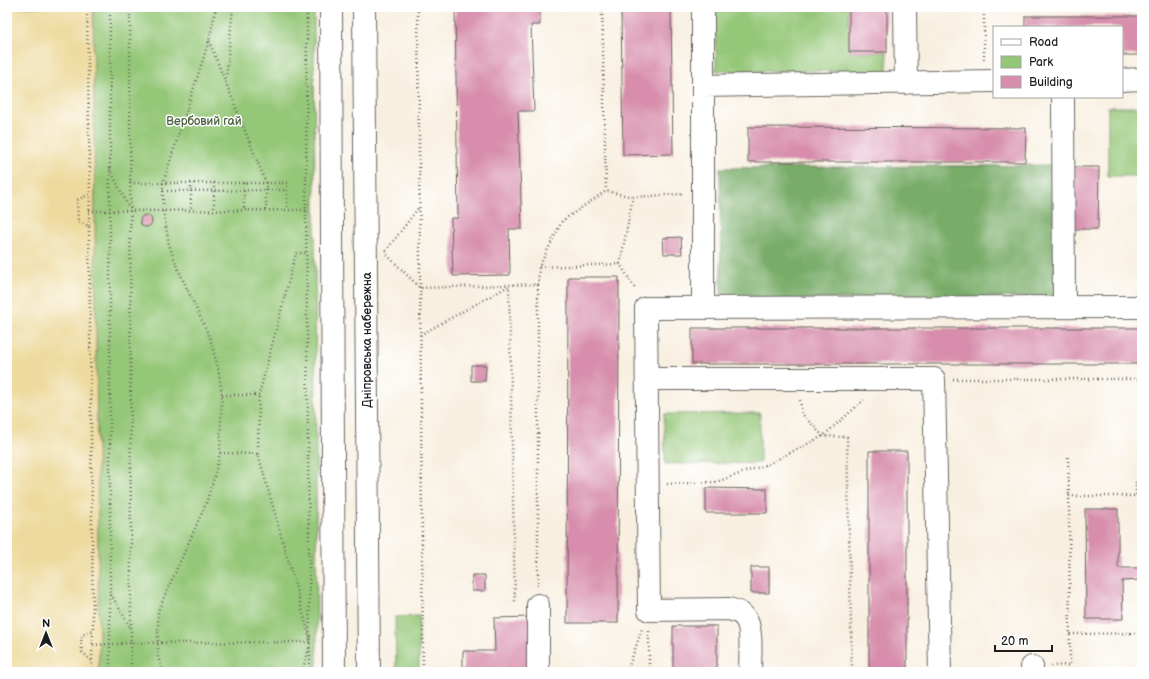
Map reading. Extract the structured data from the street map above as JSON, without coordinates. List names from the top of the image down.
{
  "streets": {
    "main road": ["Дніпровська набережна"]
  },
  "parks": ["Вербовий гай"],
  "legend": ["Road", "Park", "Building"],
  "scale_bar": "20 m",
  "north": "top"
}
